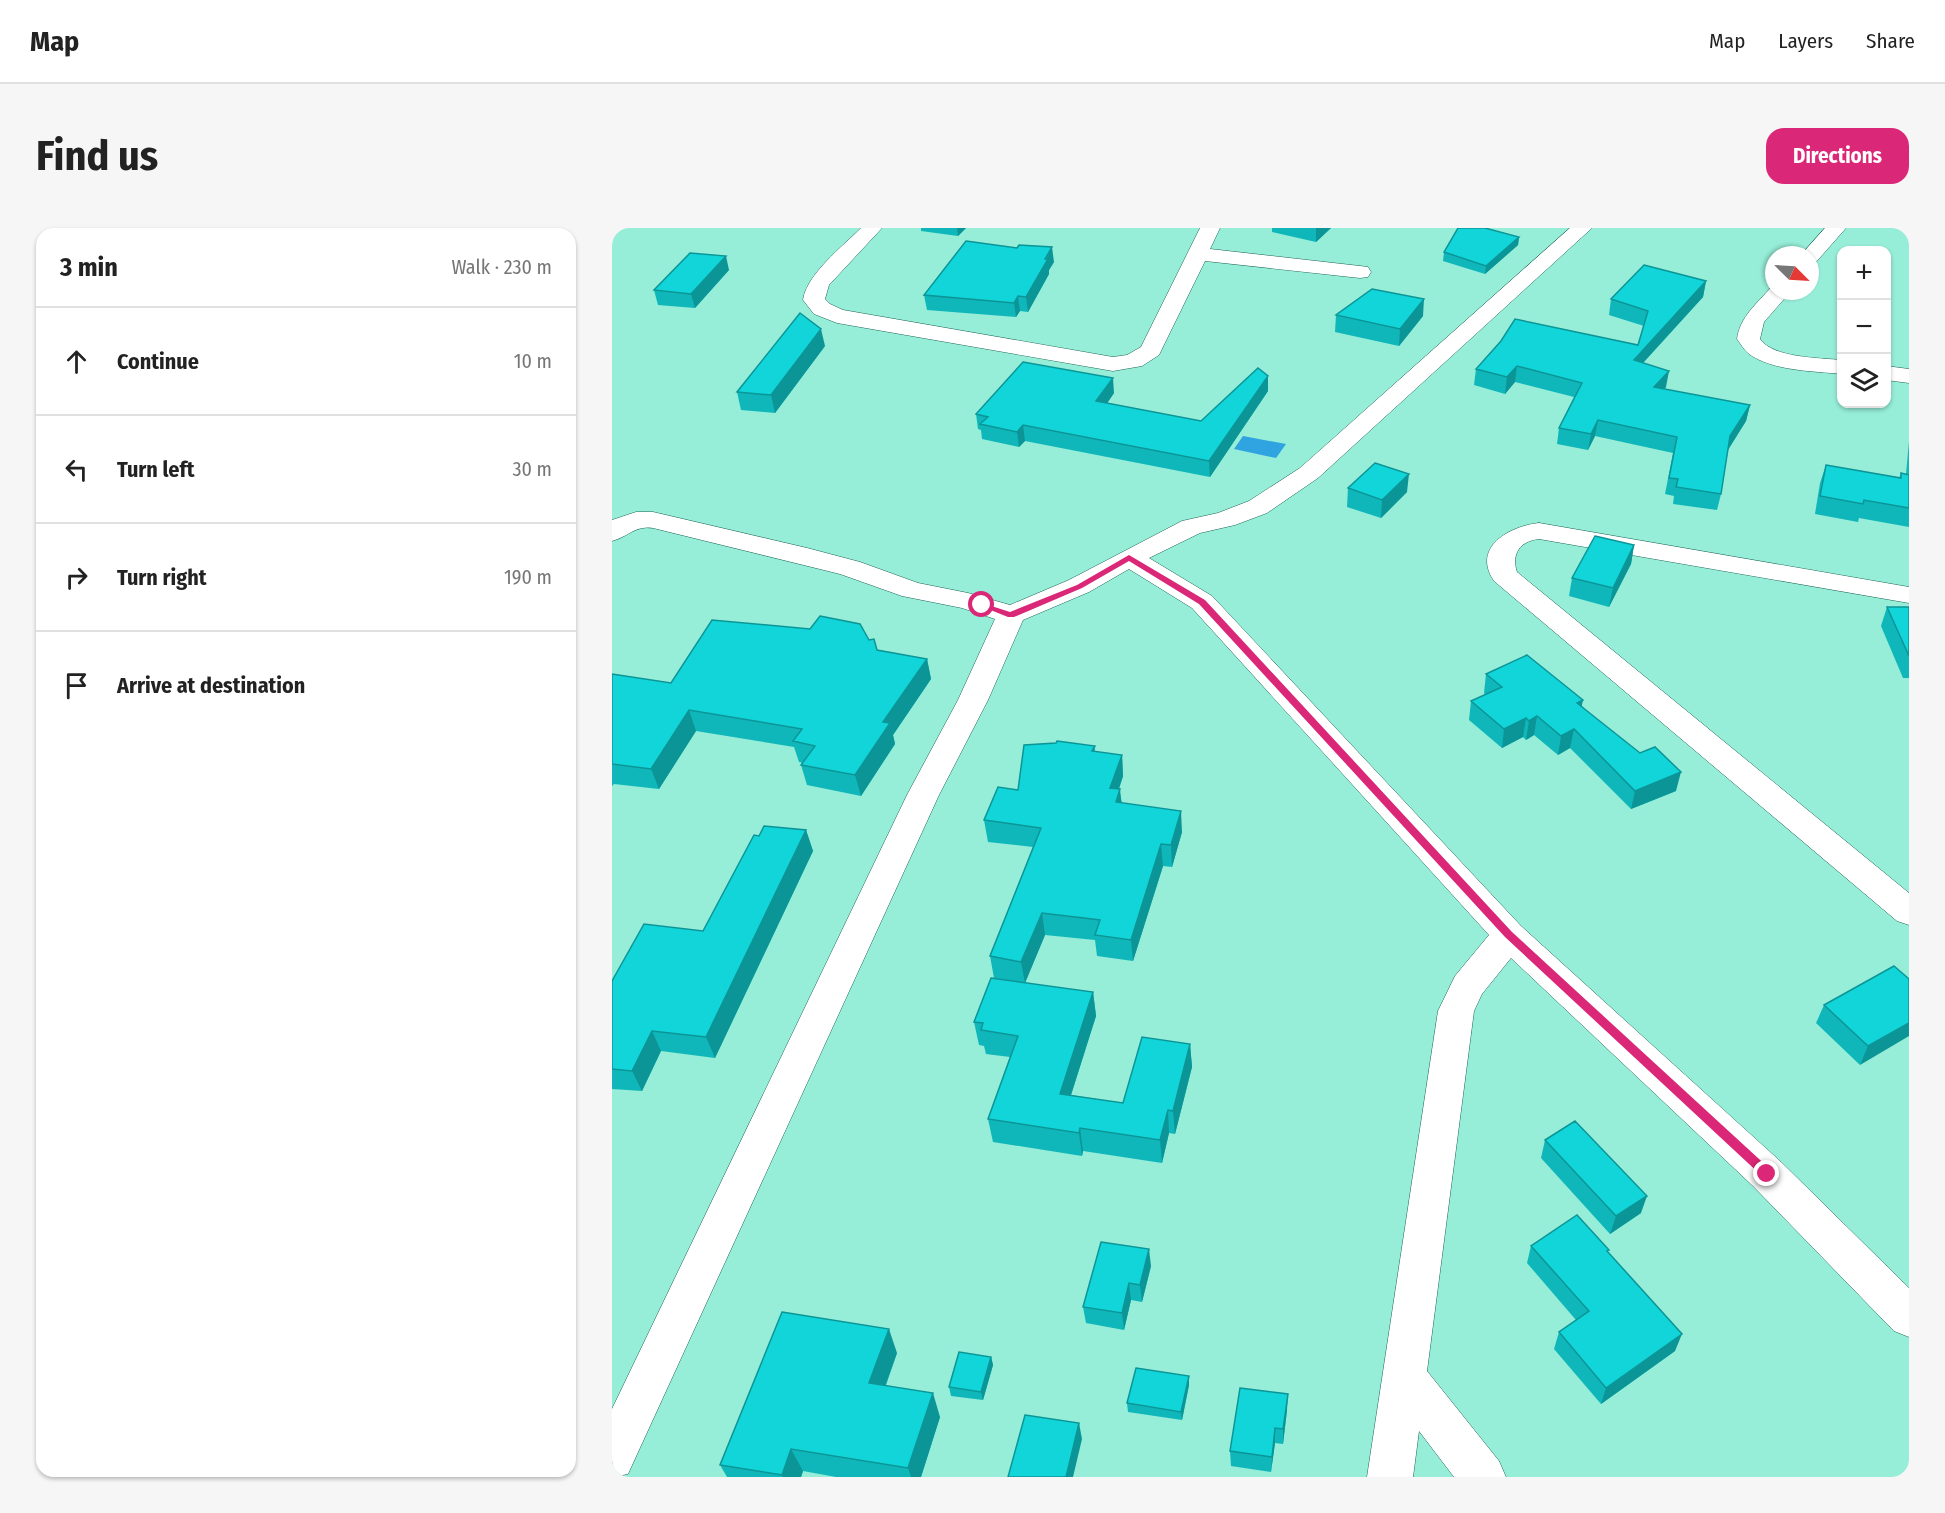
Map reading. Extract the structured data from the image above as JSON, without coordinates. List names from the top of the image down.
{
  "north": "bottom right",
  "page": {
    "header": "Map",
    "nav": ["Map", "Layers", "Share"],
    "buttons": "Directions",
    "title": "Find us",
    "heading": ["3 min", "Walk · 230 m"],
    "map_buttons": ["+", "−"],
    "list": [
      ["Continue", "10 m"],
      ["Turn left", "30 m"],
      ["Turn right", "190 m"],
      "Arrive at destination"
    ]
  }
}
